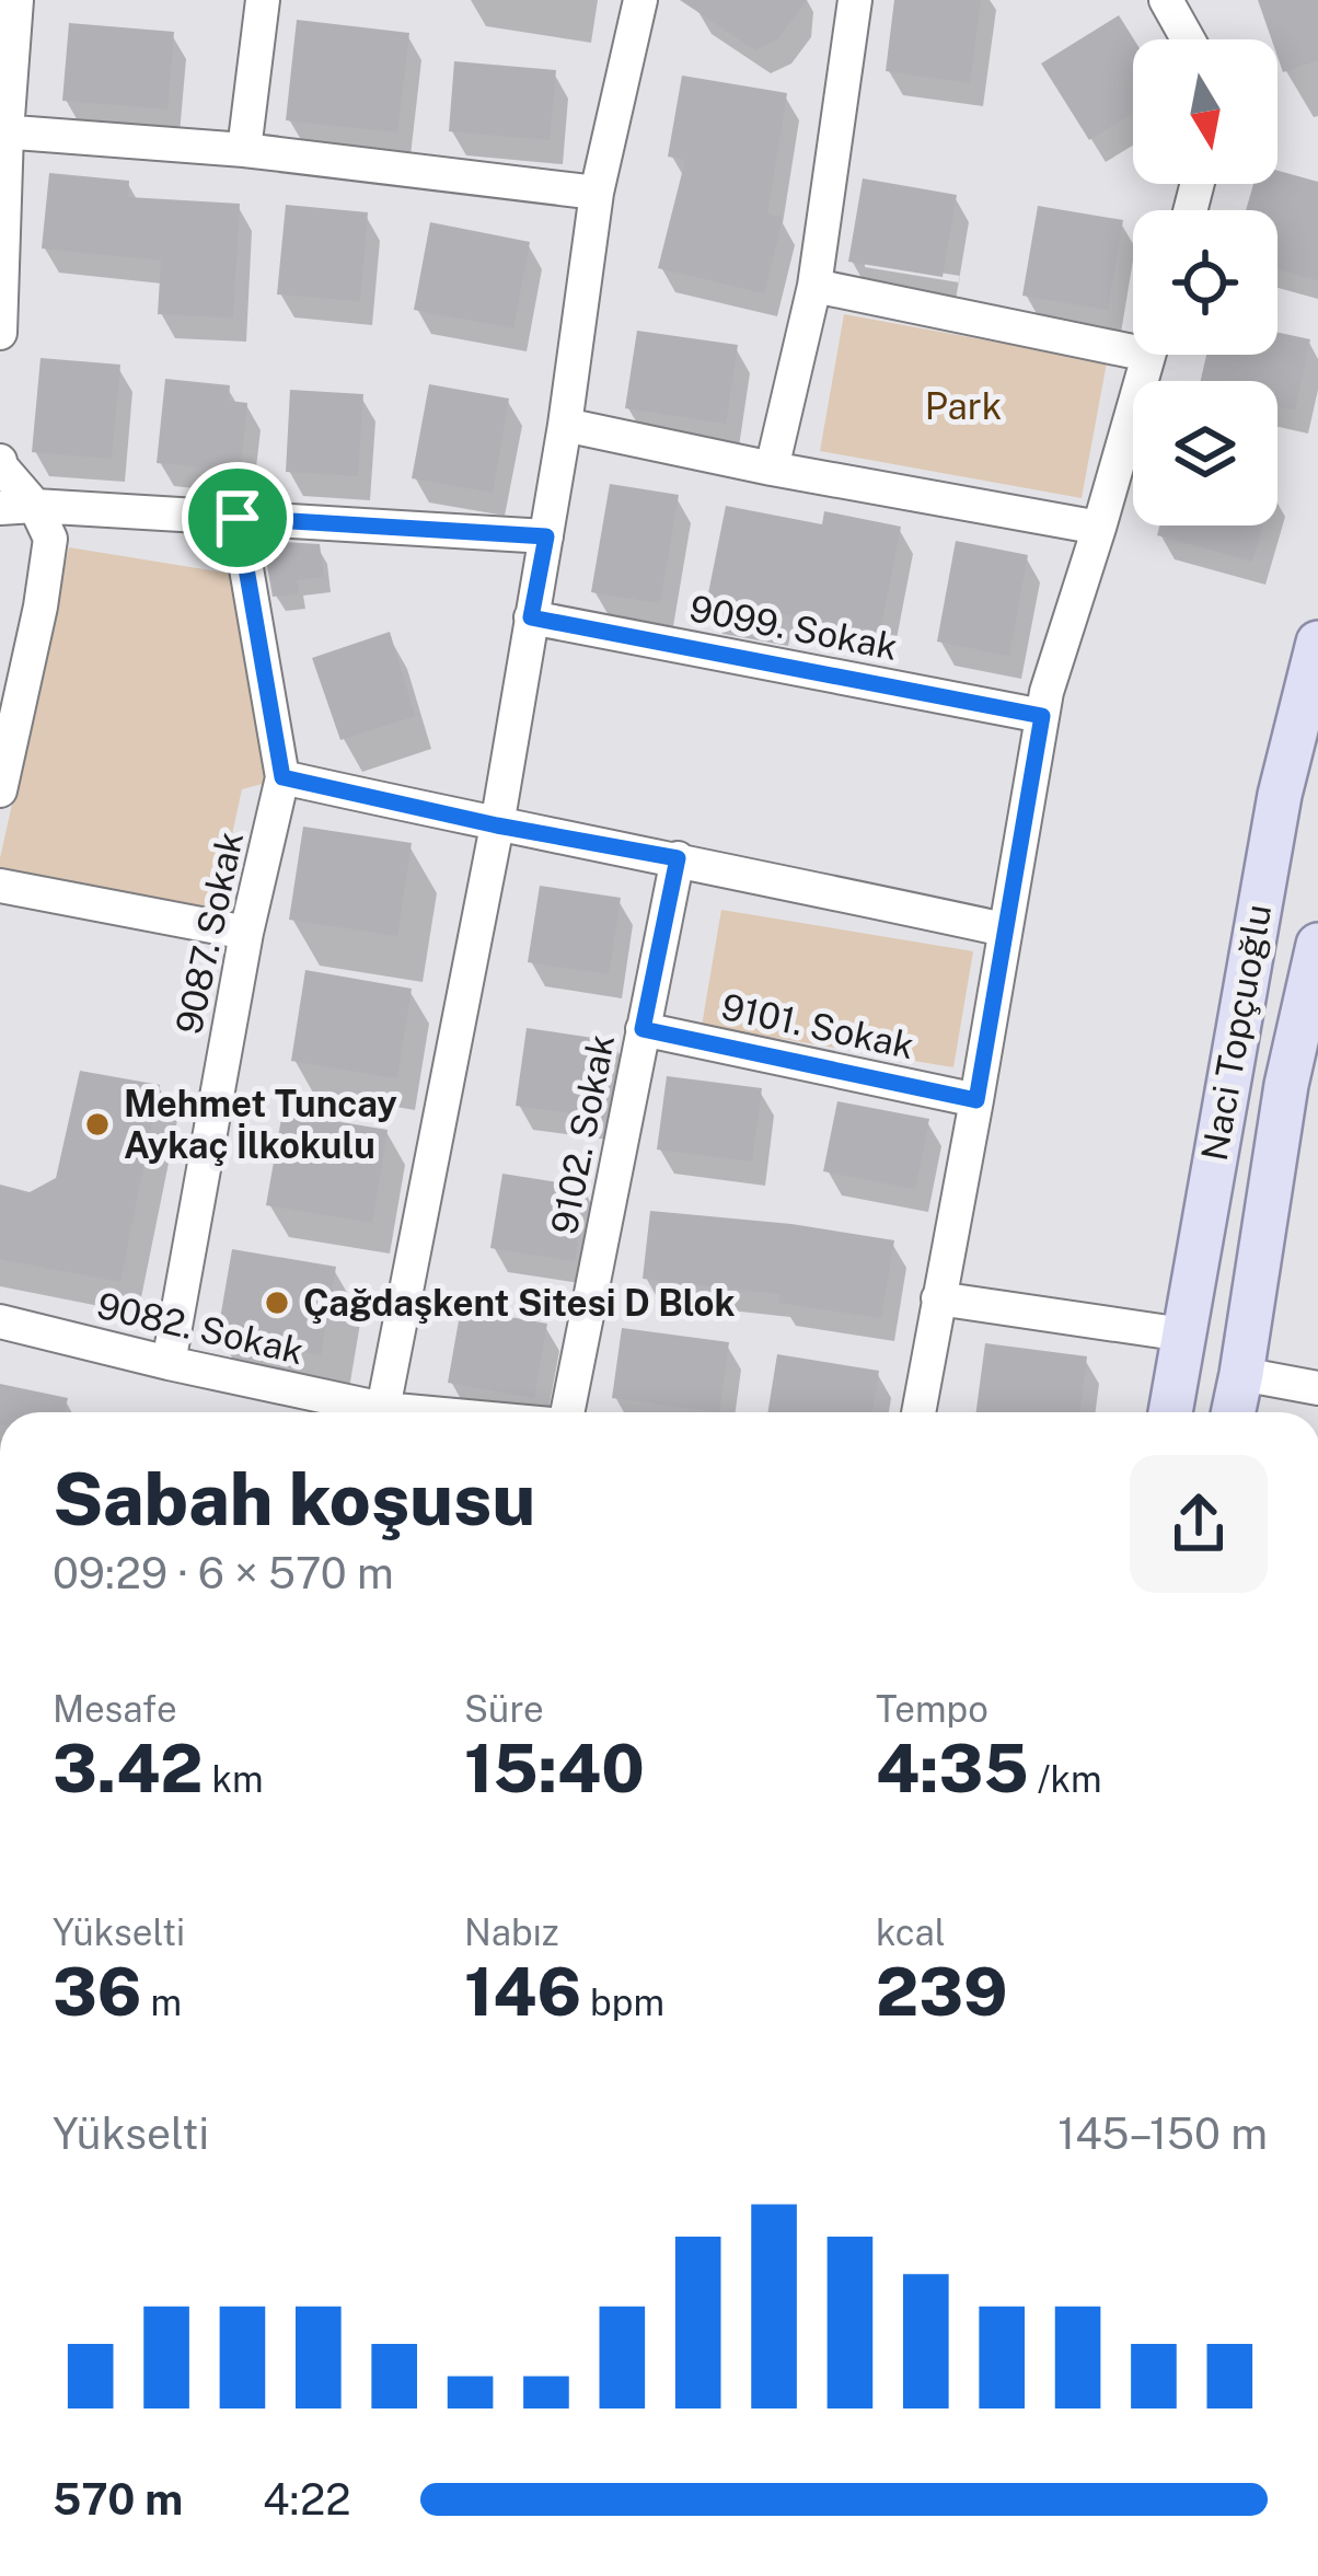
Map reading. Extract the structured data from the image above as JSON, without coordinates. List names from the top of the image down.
{
  "streets": {
    "main road": ["Naci Topçuoğlu"],
    "street": [
      "9099. Sokak",
      "9087. Sokak",
      "9101. Sokak",
      "9102. Sokak",
      "9082. Sokak"
    ]
  },
  "crossings": [
    ["9087. Sokak", "9082. Sokak"],
    ["9101. Sokak", "9102. Sokak"]
  ],
  "parks": ["Park"],
  "places": ["Mehmet Tuncay Aykaç İlkokulu", "Çağdaşkent Sitesi D Blok"],
  "north": "bottom",
  "page": {
    "heading": ["Sabah koşusu", "09:29 · 6 × 570 m"],
    "stats": [
      ["Mesafe", "3.42 km"],
      ["Süre", "15:40"],
      ["Tempo", "4:35 /km"],
      ["Yükselti", "36 m"],
      ["Nabız", "146 bpm"],
      ["kcal", "239"]
    ],
    "chart": ["Yükselti", "145–150 m"],
    "list": [
      {
        "name": "570 m",
        "note": "4:22"
      }
    ]
  }
}
